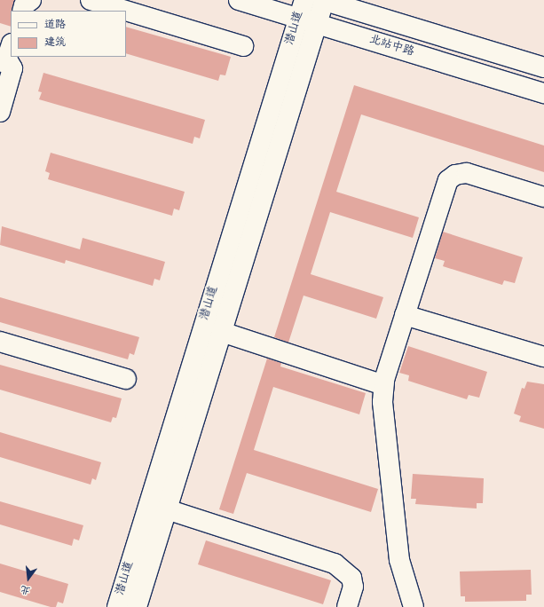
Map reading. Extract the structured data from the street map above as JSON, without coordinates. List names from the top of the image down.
{
  "streets": {
    "main road": ["潜山道", "北站中路"]
  },
  "crossings": [
    ["潜山道", "北站中路"]
  ],
  "legend": ["道路", "建筑"],
  "north": "bottom"
}
